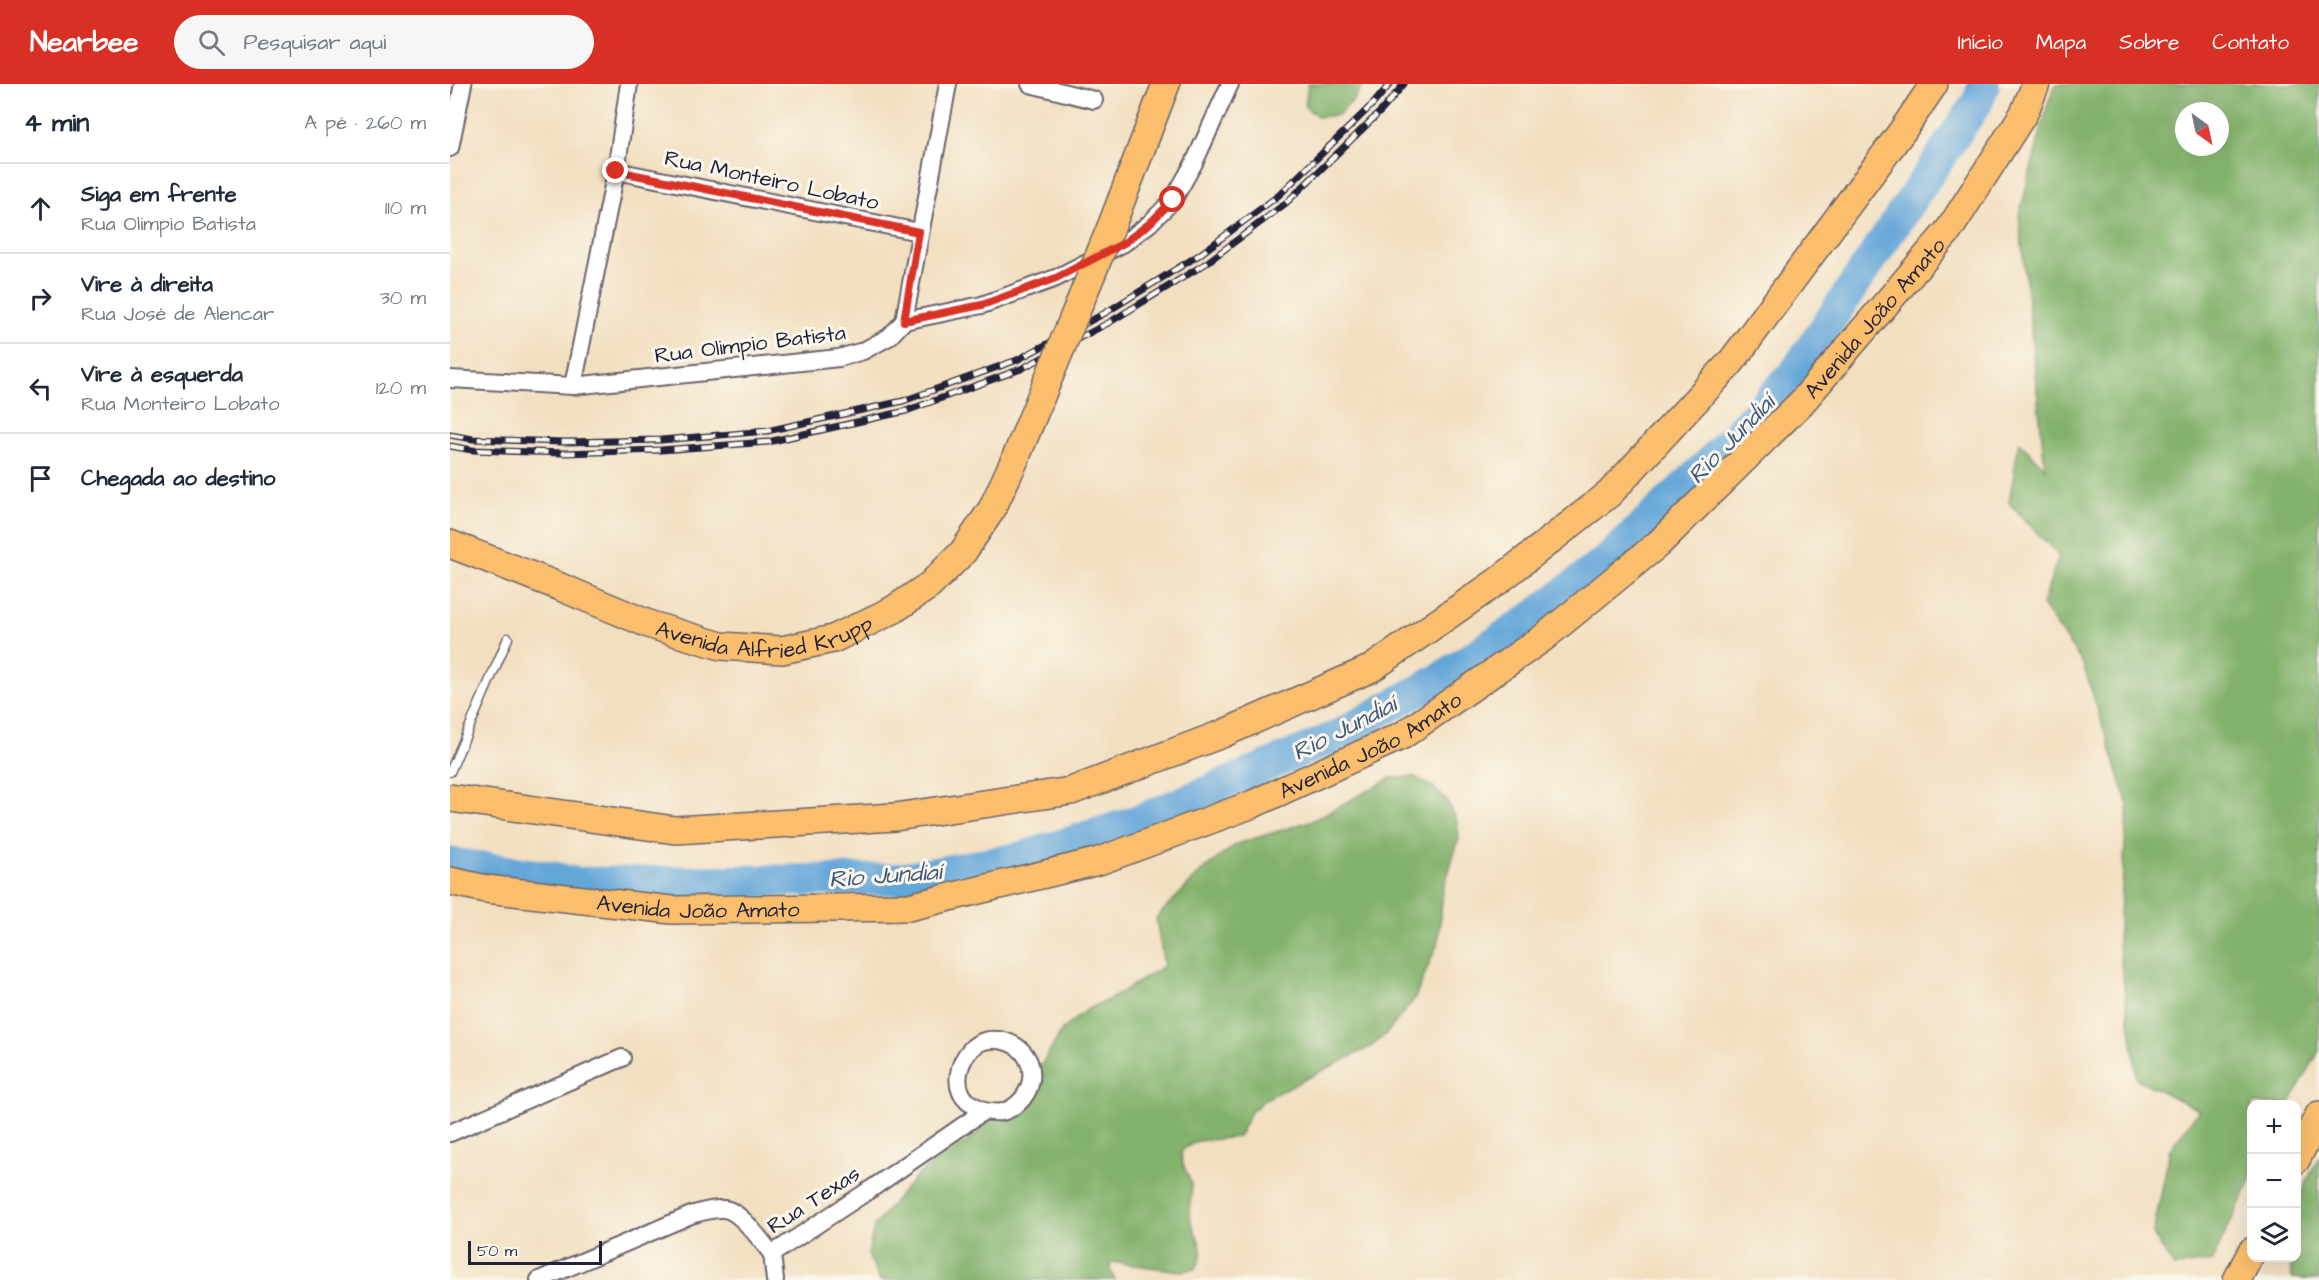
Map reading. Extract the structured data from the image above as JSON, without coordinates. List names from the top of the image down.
{
  "streets": {
    "main road": ["Avenida João Amato", "Avenida Alfried Krupp"],
    "street": ["Rua Monteiro Lobato", "Rua Olimpio Batista", "Rua Texas"]
  },
  "water": ["Rio Jundiaí"],
  "scale_bar": "50 m",
  "north": "bottom right",
  "page": {
    "header": "Nearbee",
    "search": "Pesquisar aqui",
    "nav": [
      "Início",
      "Mapa",
      "Sobre",
      "Contato"
    ],
    "heading": ["4 min", "A pé · 260 m"],
    "list": [
      ["Siga em frente", "Rua Olimpio Batista", "110 m"],
      ["Vire à direita", "Rua José de Alencar", "30 m"],
      ["Vire à esquerda", "Rua Monteiro Lobato", "120 m"],
      "Chegada ao destino"
    ],
    "map_buttons": ["+", "−"],
    "scale": "50 m"
  }
}
